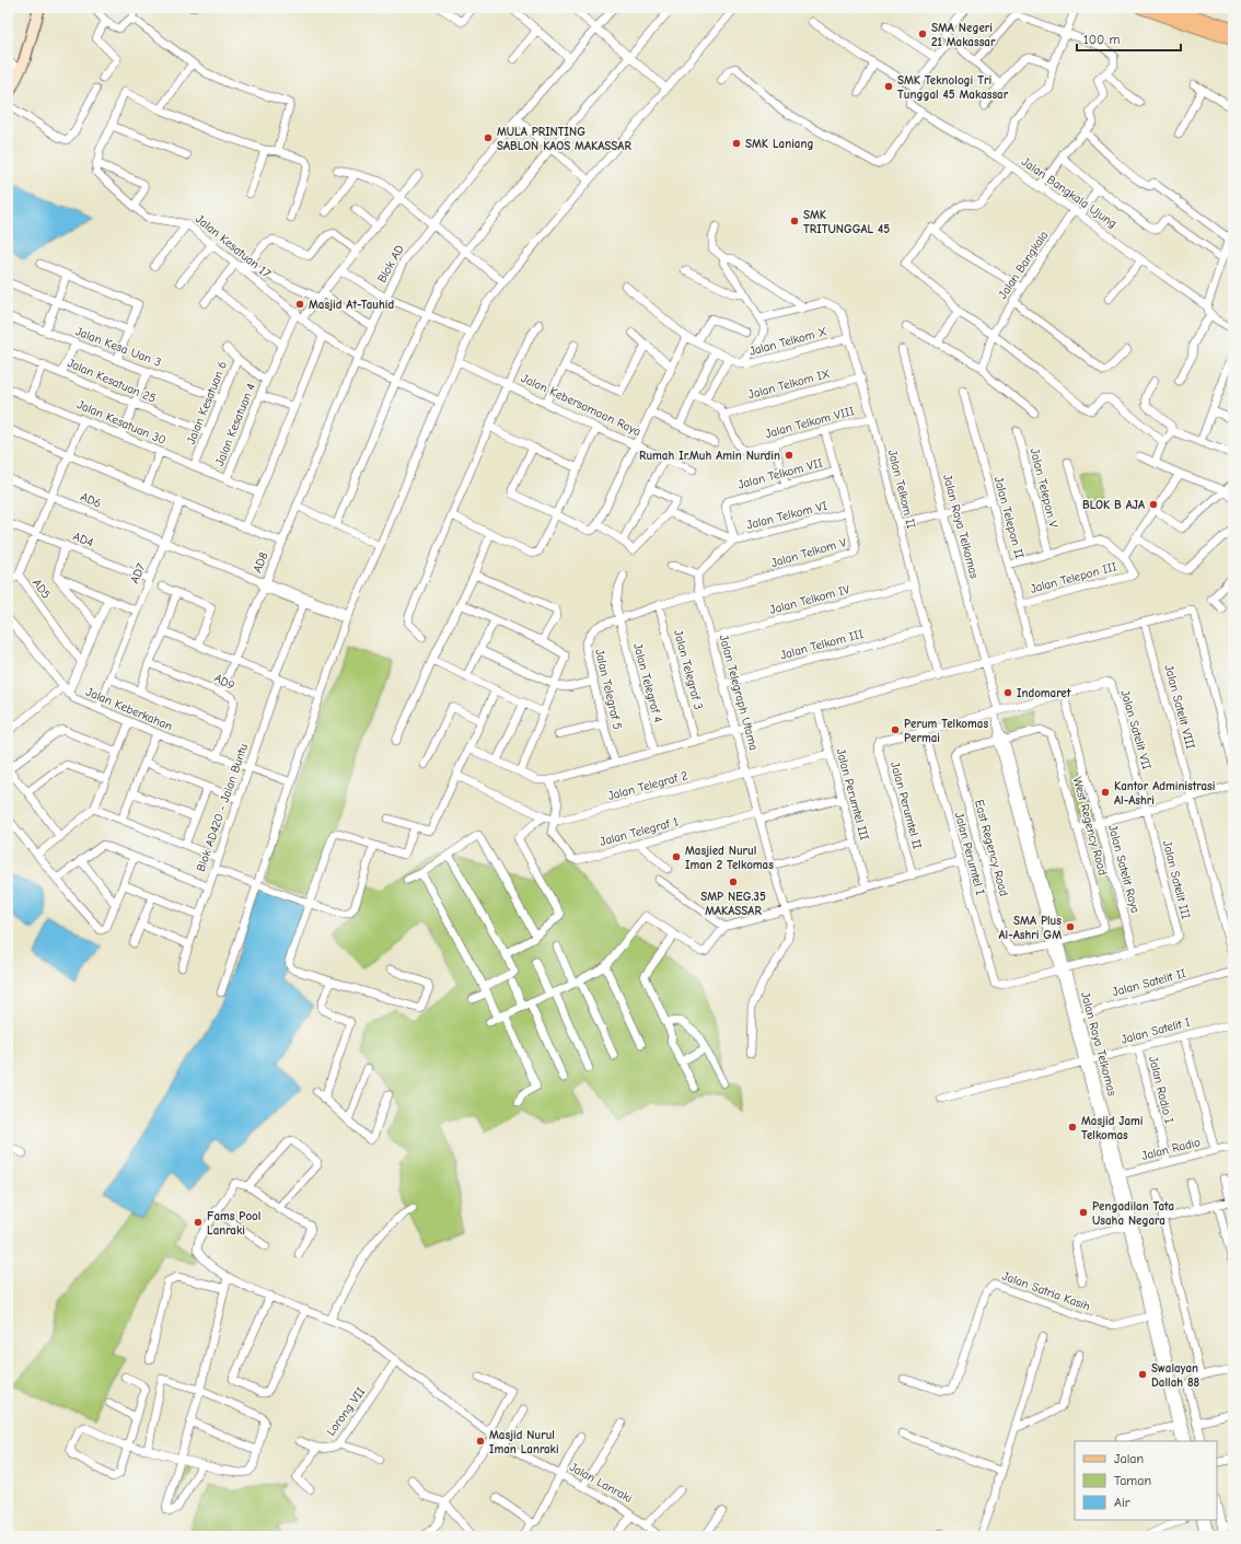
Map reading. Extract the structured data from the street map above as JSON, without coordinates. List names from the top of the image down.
{
  "streets": {
    "street": [
      "Jalan Bangkala Ujung",
      "Jalan Kesatuan 17",
      "Blok AD",
      "Jalan Bangkala",
      "Jalan Telkom X",
      "Jalan Kesa Uan 3",
      "Jalan Kesatuan 25",
      "Jalan Telkom IX",
      "Jalan Kesatuan 6",
      "Jalan Kebersamaan Raya",
      "Jalan Kesatuan 30",
      "Jalan Telkom VIII",
      "Jalan Kesatuan 4",
      "Jalan Telkom VII",
      "Jalan Telepon V",
      "Jalan Telkom II",
      "AD6",
      "Jalan Telkom VI",
      "Jalan Telepon II",
      "Jalan Raya Telkomas",
      "AD4",
      "Jalan Telkom V",
      "AD8",
      "AD7",
      "Jalan Telepon III",
      "AD5",
      "Jalan Telkom IV",
      "Jalan Telkom III",
      "Jalan Telegraf 3",
      "AD9",
      "Jalan Telegraf 4",
      "Jalan Telegraf 5",
      "Jalan Telegraph Utama",
      "Jalan Satelit VIII",
      "Jalan Keberkahan",
      "Jalan Satelit VII",
      "Jalan Telegraf 2",
      "Jalan Perumtel III",
      "Jalan Perumtel II",
      "Blok AD420 - Jalan Buntu",
      "West Regency Road",
      "Jalan Telegraf 1",
      "East Regency Road",
      "Jalan Perumtel I",
      "Jalan Satelit Raya",
      "Jalan Satelit III",
      "Jalan Satelit II",
      "Jalan Satelit I",
      "Jalan Radio I",
      "Jalan Radio",
      "Jalan Satria Kasih",
      "Lorong VII",
      "Jalan Lanraki"
    ]
  },
  "crossings": [
    ["Jalan Bangkala Ujung", "Jalan Bangkala"],
    ["Jalan Kesatuan 17", "Blok AD"],
    ["Jalan Kesatuan 17", "Jalan Kesatuan 4"],
    ["Blok AD", "AD8"],
    ["Jalan Telkom X", "Jalan Telkom II"],
    ["Jalan Kesa Uan 3", "Jalan Kesatuan 6"],
    ["Jalan Kesatuan 25", "Jalan Kesatuan 6"],
    ["Jalan Telkom IX", "Jalan Telkom VIII"],
    ["Jalan Telkom IX", "Jalan Telkom II"],
    ["Jalan Kesatuan 6", "Jalan Kesatuan 30"],
    ["Jalan Kesatuan 6", "Jalan Kesatuan 4"],
    ["Jalan Kesatuan 30", "Jalan Kesatuan 4"],
    ["Jalan Kesatuan 30", "AD5"],
    ["Jalan Telkom VIII", "Jalan Telkom II"],
    ["Jalan Telkom VIII", "Jalan Telkom V"],
    ["Jalan Telkom VII", "Jalan Telkom VI"],
    ["Jalan Telkom VII", "Jalan Telkom V"],
    ["Jalan Telkom II", "Jalan Telkom IV"],
    ["Jalan Telkom II", "Jalan Telkom III"],
    ["AD6", "AD8"],
    ["AD6", "AD7"],
    ["AD6", "AD5"],
    ["AD6", "Blok AD420 - Jalan Buntu"],
    ["Jalan Telkom VI", "Jalan Telkom V"],
    ["Jalan Telepon II", "Jalan Telepon III"],
    ["Jalan Raya Telkomas", "West Regency Road"],
    ["Jalan Raya Telkomas", "East Regency Road"],
    ["Jalan Raya Telkomas", "Jalan Satelit III"],
    ["Jalan Raya Telkomas", "Jalan Satelit II"],
    ["Jalan Raya Telkomas", "Jalan Satelit I"],
    ["Jalan Raya Telkomas", "Jalan Radio"],
    ["Jalan Raya Telkomas", "Jalan Satria Kasih"],
    ["AD4", "AD7"],
    ["AD4", "AD5"],
    ["Jalan Telkom V", "Jalan Telegraf 5"],
    ["Jalan Telkom V", "Jalan Telegraph Utama"],
    ["AD8", "AD7"],
    ["AD8", "AD5"],
    ["AD8", "AD9"],
    ["AD7", "Jalan Keberkahan"],
    ["Jalan Telkom IV", "Jalan Telegraph Utama"],
    ["Jalan Telkom III", "Jalan Telegraph Utama"],
    ["Jalan Telegraf 3", "Jalan Telegraf 5"],
    ["AD9", "Jalan Keberkahan"],
    ["Jalan Telegraf 4", "Jalan Telegraf 5"],
    ["Jalan Telegraf 5", "Jalan Telegraph Utama"],
    ["Jalan Telegraph Utama", "Jalan Telegraf 2"],
    ["Jalan Telegraph Utama", "Jalan Telegraf 1"],
    ["Jalan Keberkahan", "Blok AD420 - Jalan Buntu"],
    ["Jalan Satelit VII", "Jalan Satelit Raya"],
    ["Jalan Satelit VII", "Jalan Satelit III"],
    ["Jalan Telegraf 2", "Jalan Perumtel III"],
    ["Jalan Telegraf 2", "Jalan Telegraf 1"],
    ["Jalan Perumtel III", "Jalan Telegraf 1"],
    ["Jalan Perumtel II", "Jalan Perumtel I"],
    ["West Regency Road", "East Regency Road"],
    ["Jalan Perumtel I", "Jalan Satelit III"],
    ["Jalan Satelit Raya", "Jalan Satelit III"],
    ["Jalan Satelit I", "Jalan Radio I"],
    ["Jalan Radio I", "Jalan Radio"],
    ["Lorong VII", "Jalan Lanraki"]
  ],
  "places": [
    "SMA Negeri 21 Makassar",
    "SMK Teknologi Tri Tunggal 45 Makassar",
    "MULA PRINTING SABLON KAOS MAKASSAR",
    "SMK Laniang",
    "SMK TRITUNGGAL 45",
    "Masjid At-Tauhid",
    "Rumah Ir.Muh Amin Nurdin",
    "BLOK B AJA",
    "Indomaret",
    "Perum Telkomas Permai",
    "Kantor Administrasi Al-Ashri",
    "Masjied Nurul Iman 2 Telkomas",
    "SMP NEG.35 MAKASSAR",
    "SMA Plus Al-Ashri GM",
    "Masjid Jami Telkomas",
    "Pengadilan Tata Usaha Negara",
    "Fams Pool Lanraki",
    "Swalayan Dallah 88",
    "Masjid Nurul Iman Lanraki"
  ],
  "legend": ["Jalan", "Taman", "Air"],
  "scale_bar": "100 m"
}
